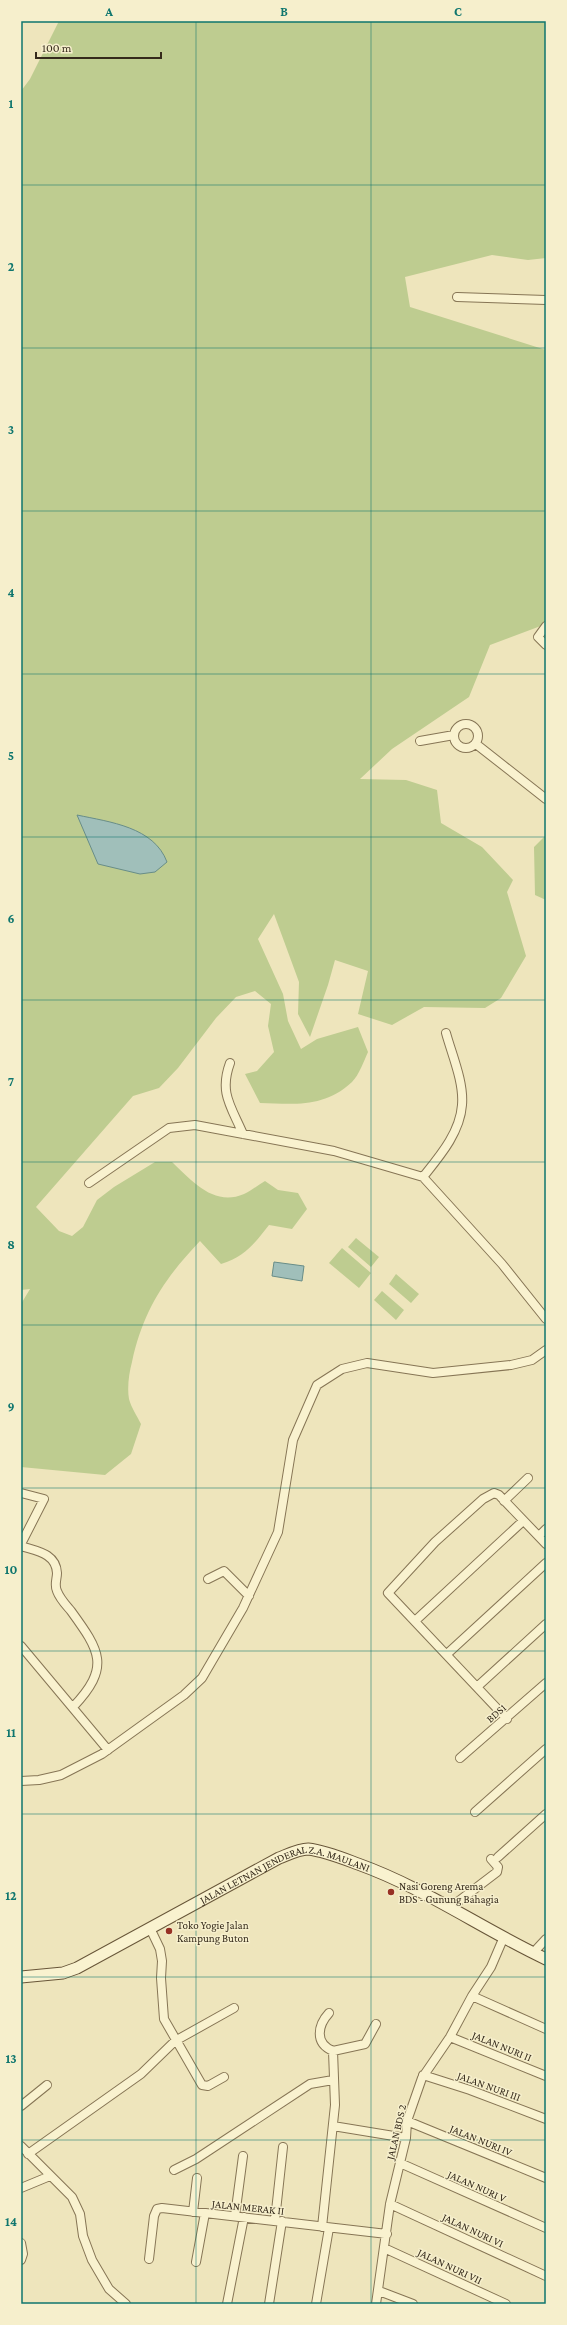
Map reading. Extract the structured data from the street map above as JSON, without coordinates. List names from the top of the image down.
{
  "streets": {
    "street": [
      "BDS1",
      "JALAN LETNAN JENDERAL Z.A. MAULANI",
      "JALAN NURI II",
      "JALAN NURI III",
      "JALAN BDS 2",
      "JALAN NURI IV",
      "JALAN NURI V",
      "JALAN MERAK II",
      "JALAN NURI VI",
      "JALAN NURI VII"
    ]
  },
  "crossings": [
    ["JALAN LETNAN JENDERAL Z.A. MAULANI", "JALAN BDS 2"],
    ["JALAN NURI II", "JALAN BDS 2"],
    ["JALAN NURI III", "JALAN BDS 2"],
    ["JALAN BDS 2", "JALAN NURI IV"],
    ["JALAN BDS 2", "JALAN NURI V"],
    ["JALAN BDS 2", "JALAN MERAK II"],
    ["JALAN BDS 2", "JALAN NURI VI"],
    ["JALAN BDS 2", "JALAN NURI VII"]
  ],
  "places": ["Nasi Goreng Arema BDS - Gunung Bahagia", "Toko Yogie Jalan Kampung Buton"],
  "scale_bar": "100 m",
  "grid": {
    "columns": ["A", "B", "C"],
    "rows": [
      "1",
      "2",
      "3",
      "4",
      "5",
      "6",
      "7",
      "8",
      "9",
      "10",
      "11",
      "12",
      "13",
      "14"
    ]
  }
}
